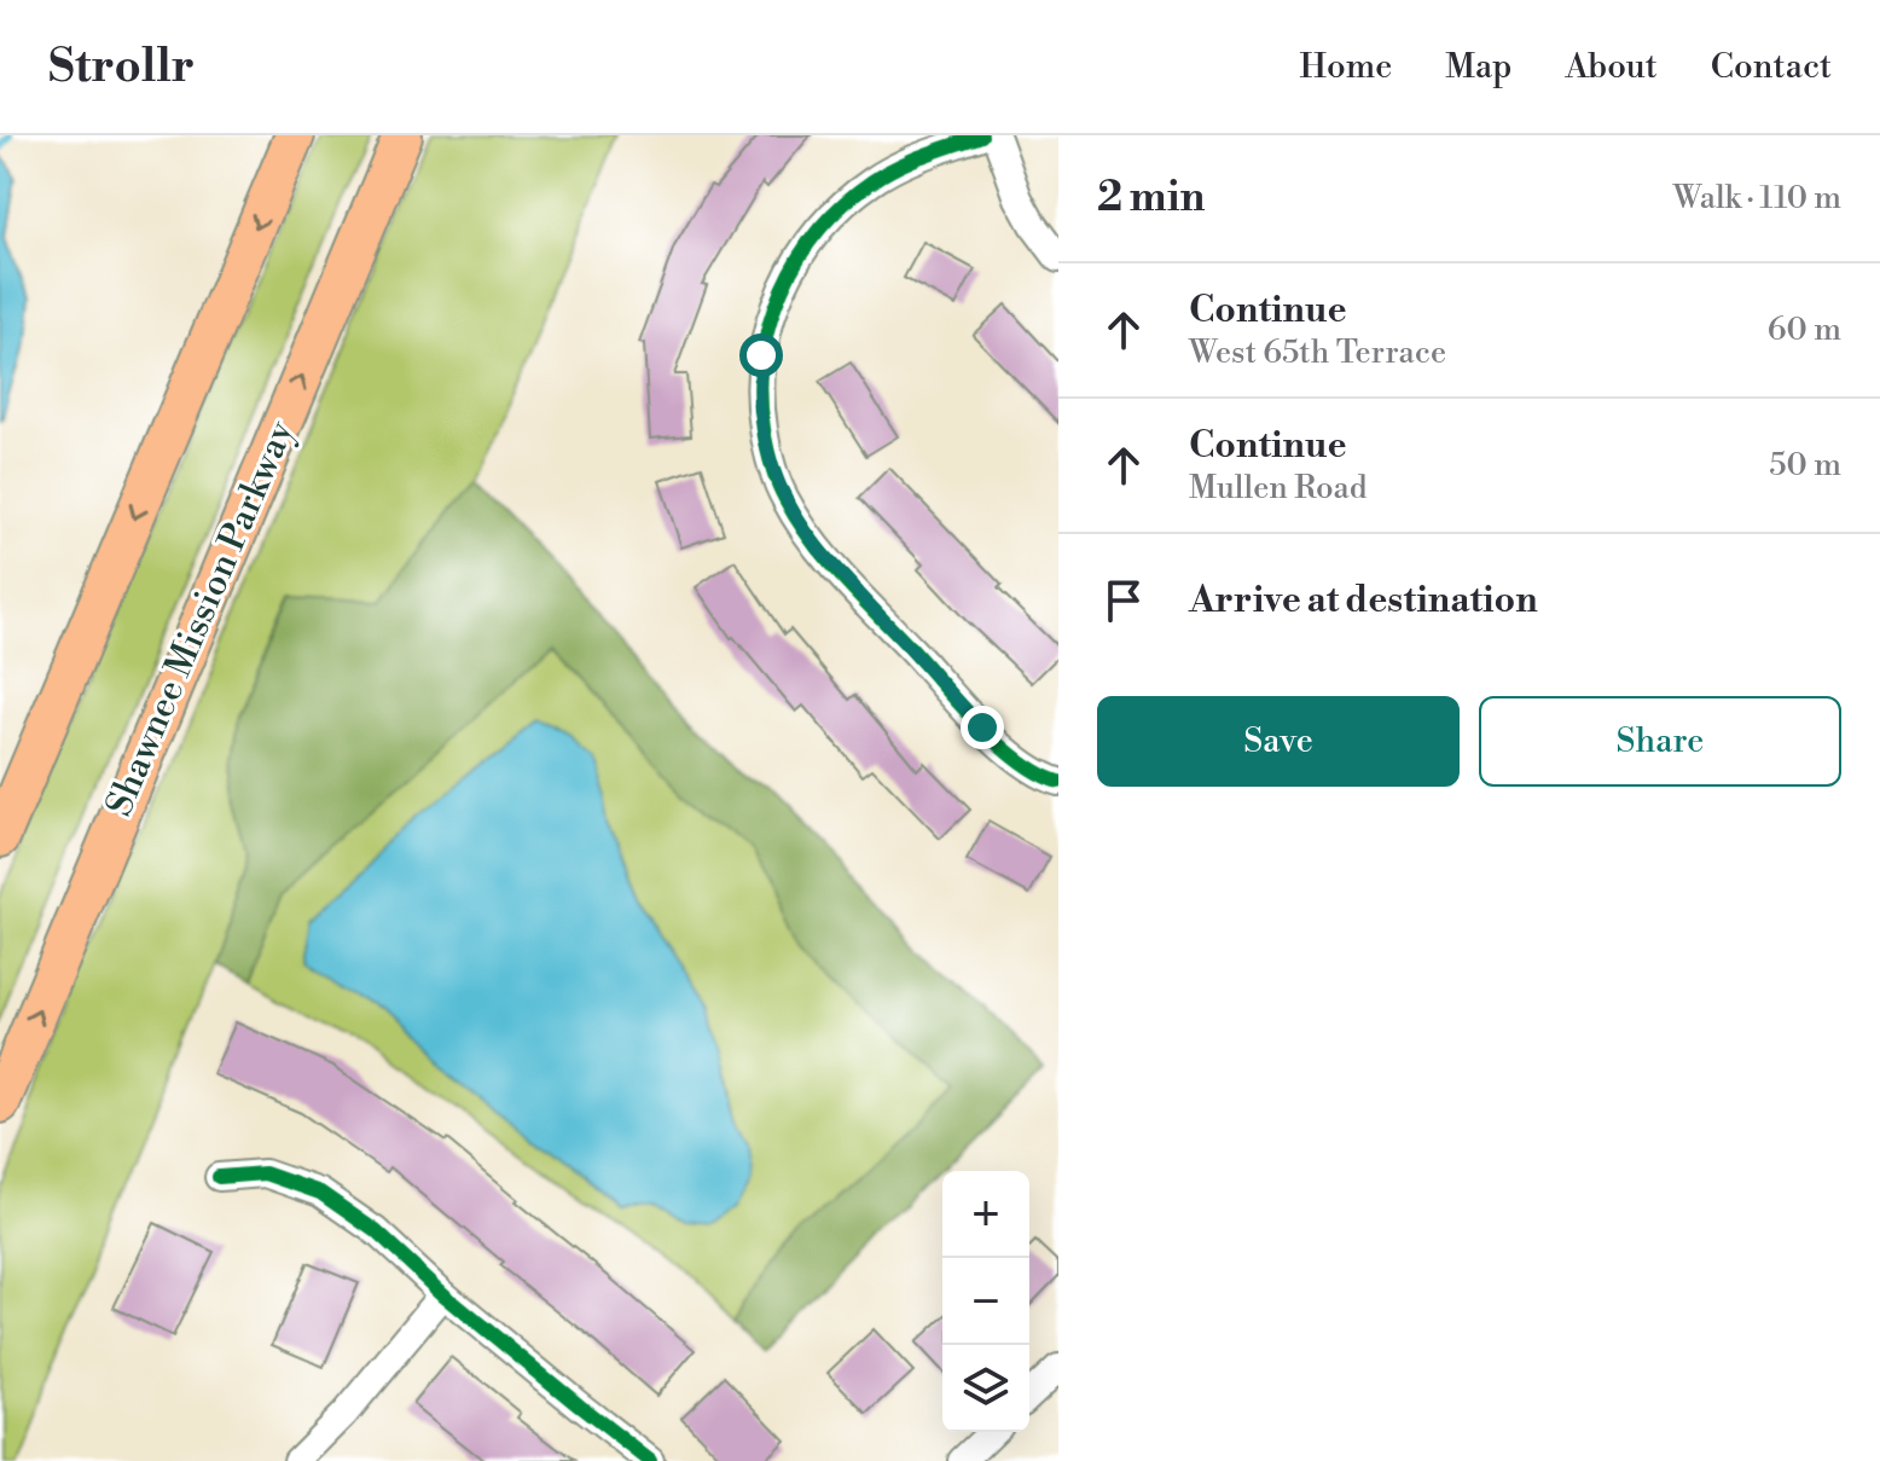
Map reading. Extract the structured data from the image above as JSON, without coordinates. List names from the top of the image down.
{
  "streets": {
    "highway": ["Shawnee Mission Parkway"]
  },
  "page": {
    "header": "Strollr",
    "nav": [
      "Home",
      "Map",
      "About",
      "Contact"
    ],
    "heading": ["2 min", "Walk · 110 m"],
    "list": [
      ["Continue", "West 65th Terrace", "60 m"],
      ["Continue", "Mullen Road", "50 m"],
      "Arrive at destination"
    ],
    "buttons": ["Save", "Share"],
    "map_buttons": ["+", "−"]
  }
}
